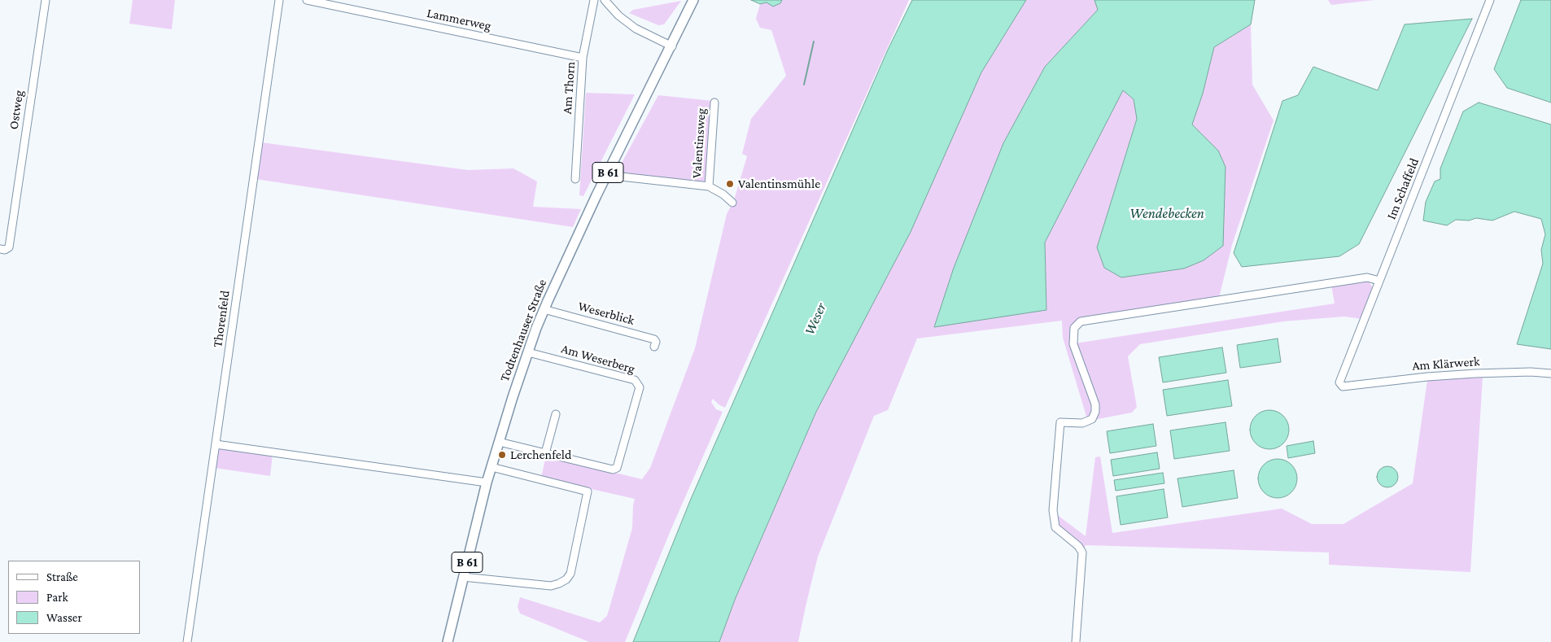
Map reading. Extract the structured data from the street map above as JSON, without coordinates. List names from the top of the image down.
{
  "streets": {
    "main road": ["B 61", "Todtenhauser Straße"],
    "street": [
      "Lammerweg",
      "Am Thorn",
      "Ostweg",
      "Valentinsweg",
      "Im Schaffeld",
      "Weserblick",
      "Thorenfeld",
      "Am Weserberg",
      "Am Klärwerk"
    ]
  },
  "crossings": [
    ["Lammerweg", "Am Thorn"],
    ["Valentinsweg", "Todtenhauser Straße"],
    ["B 61", "Todtenhauser Straße"],
    ["Im Schaffeld", "Am Klärwerk"],
    ["Weserblick", "Todtenhauser Straße"],
    ["Todtenhauser Straße", "Am Weserberg"]
  ],
  "water": ["Wendebecken", "Weser"],
  "places": ["Valentinsmühle", "Lerchenfeld"],
  "legend": ["Straße", "Park", "Wasser"]
}
